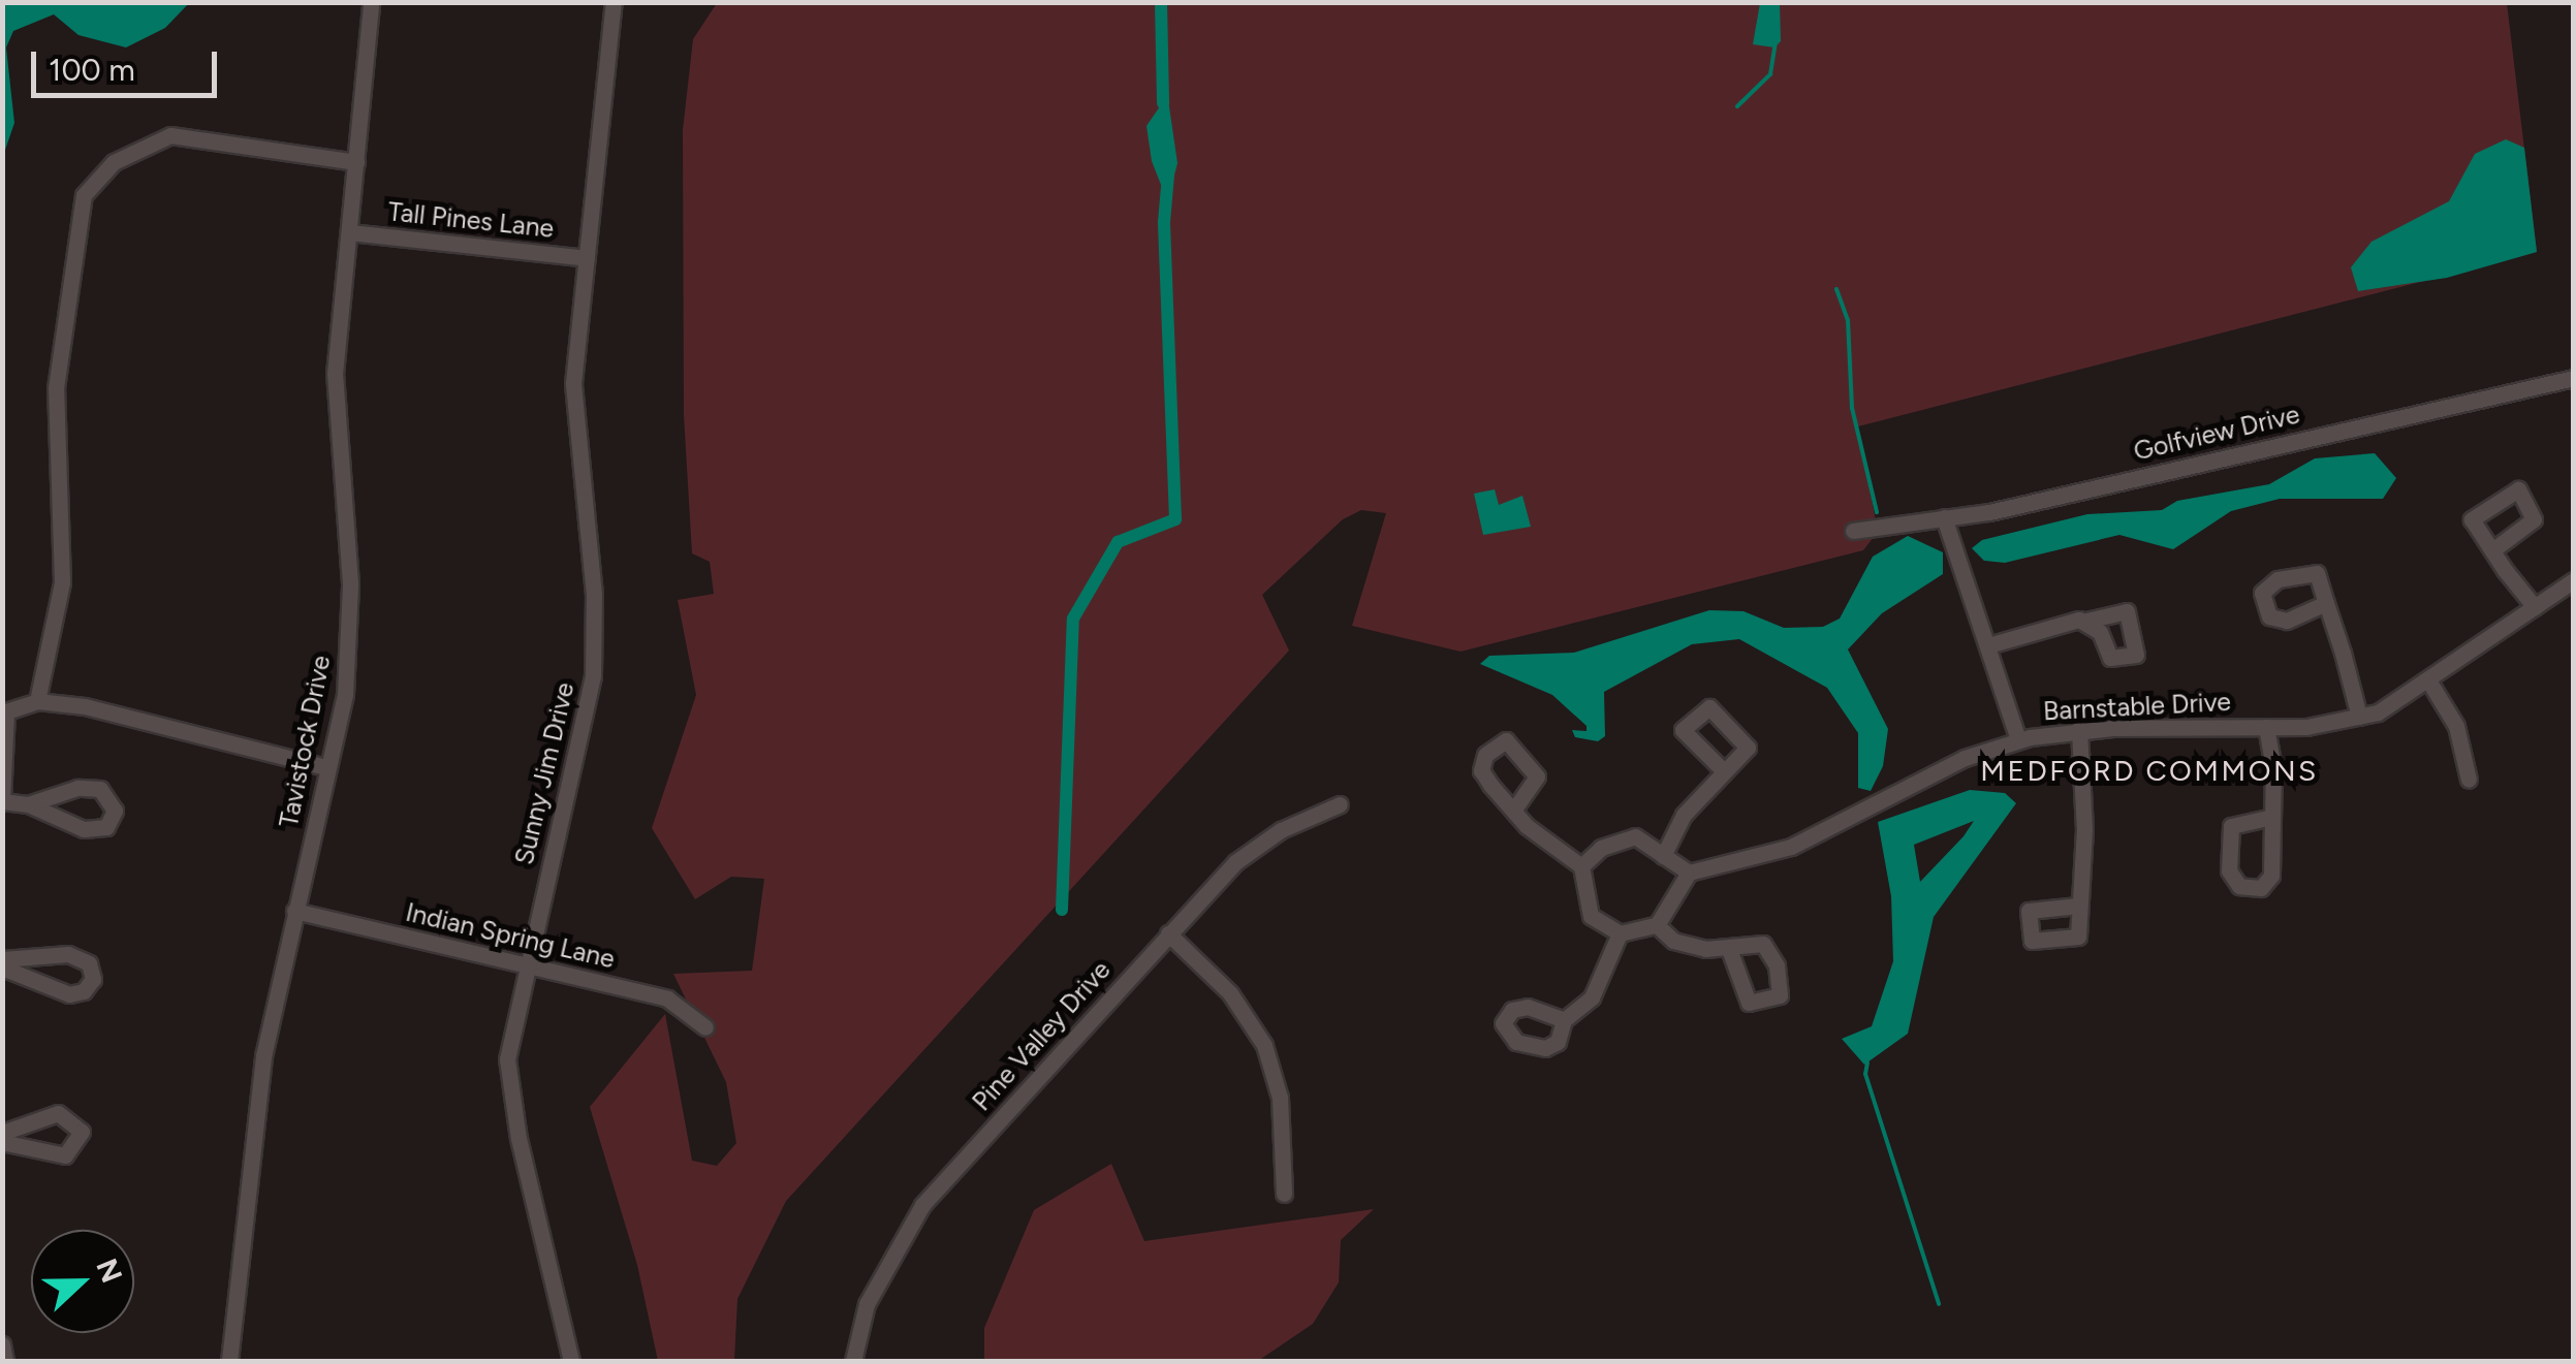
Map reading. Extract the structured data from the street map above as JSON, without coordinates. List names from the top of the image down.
{
  "streets": {
    "street": [
      "Tall Pines Lane",
      "Golfview Drive",
      "Barnstable Drive",
      "Tavistock Drive",
      "Sunny Jim Drive",
      "Indian Spring Lane",
      "Pine Valley Drive"
    ]
  },
  "crossings": [
    ["Tall Pines Lane", "Tavistock Drive"],
    ["Tall Pines Lane", "Sunny Jim Drive"],
    ["Tavistock Drive", "Indian Spring Lane"],
    ["Sunny Jim Drive", "Indian Spring Lane"]
  ],
  "districts": ["MEDFORD COMMONS"],
  "scale_bar": "100 m",
  "north": "right"
}
